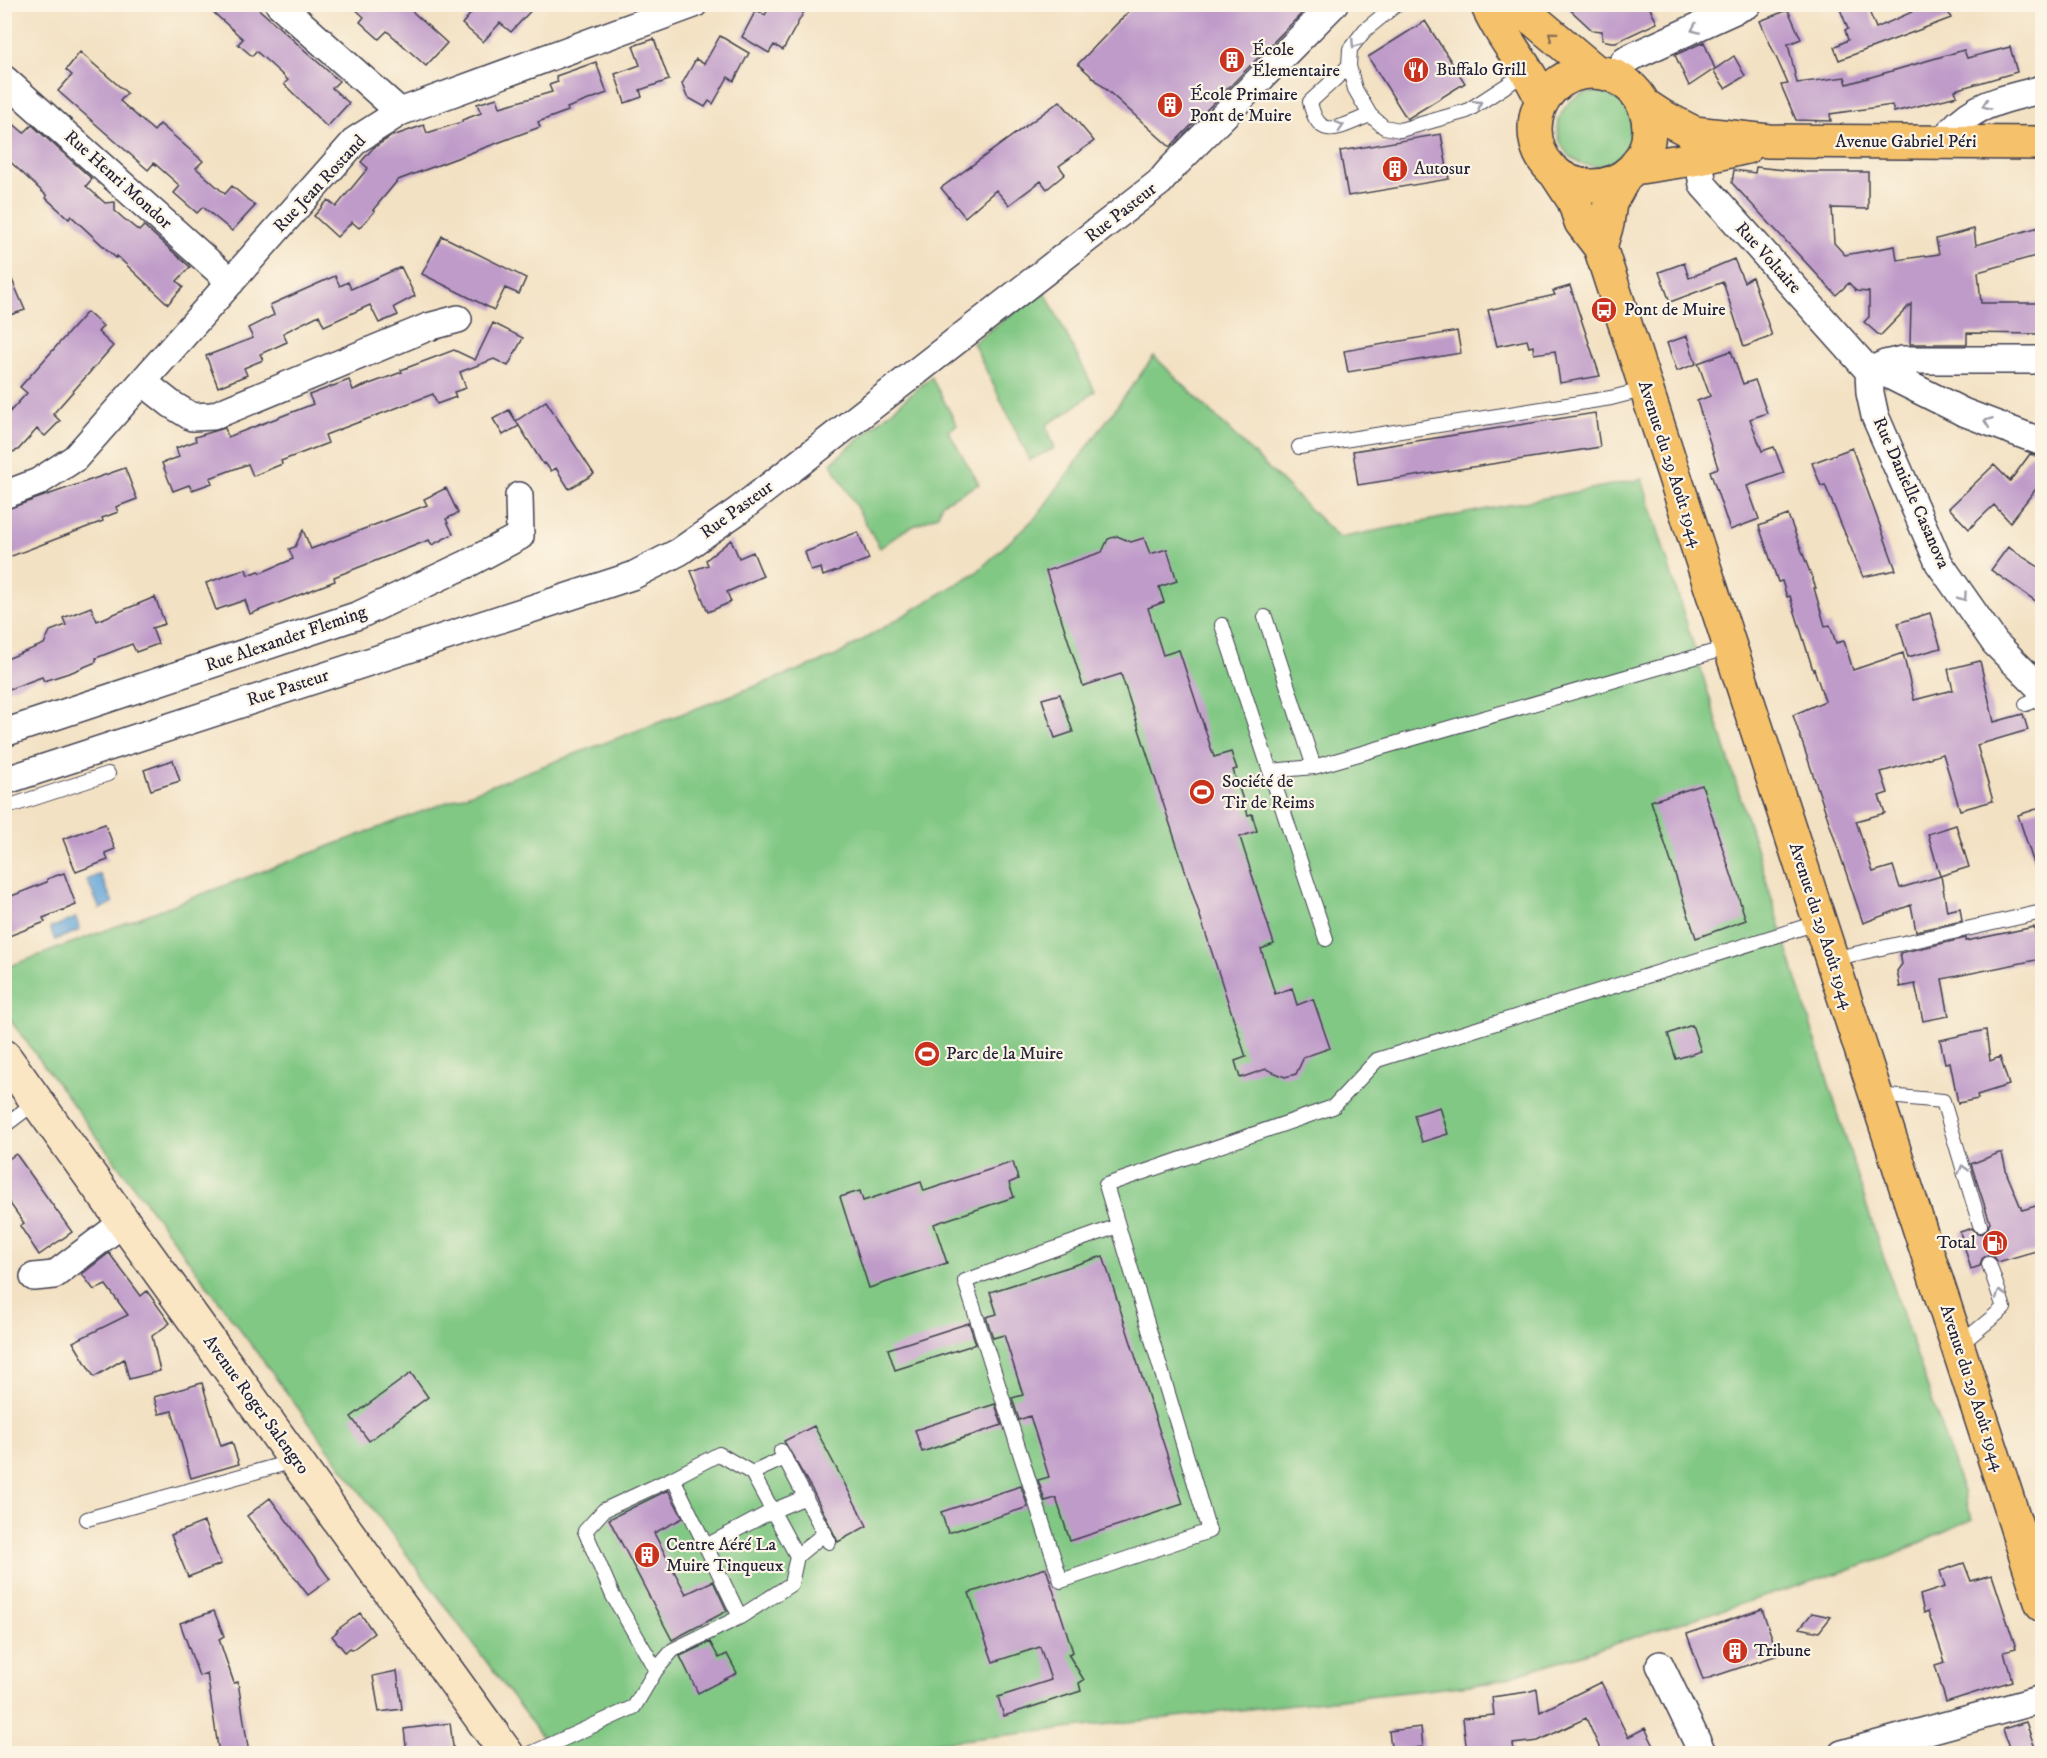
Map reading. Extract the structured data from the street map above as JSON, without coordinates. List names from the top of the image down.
{
  "streets": {
    "main road": ["Avenue Gabriel Péri", "Avenue du 29 Août 1944"],
    "street": [
      "Rue Henri Mondor",
      "Rue Jean Rostand",
      "Rue Pasteur",
      "Rue Voltaire",
      "Rue Danielle Casanova",
      "Rue Alexander Fleming",
      "Avenue Roger Salengro"
    ]
  },
  "crossings": [
    ["Avenue Gabriel Péri", "Rue Voltaire"],
    ["Rue Henri Mondor", "Rue Jean Rostand"],
    ["Rue Voltaire", "Rue Danielle Casanova"]
  ],
  "one_way": ["Rue Danielle Casanova"],
  "places": {
    "building": [
      "École Élementaire",
      "École Primaire Pont de Muire",
      "Autosur",
      "Centre Aéré La Muire Tinqueux",
      "Tribune"
    ],
    "restaurant": ["Buffalo Grill"],
    "bus stop": ["Pont de Muire"],
    "sports": ["Société de Tir de Reims", "Parc de la Muire"],
    "fuel station": ["Total"]
  }
}
